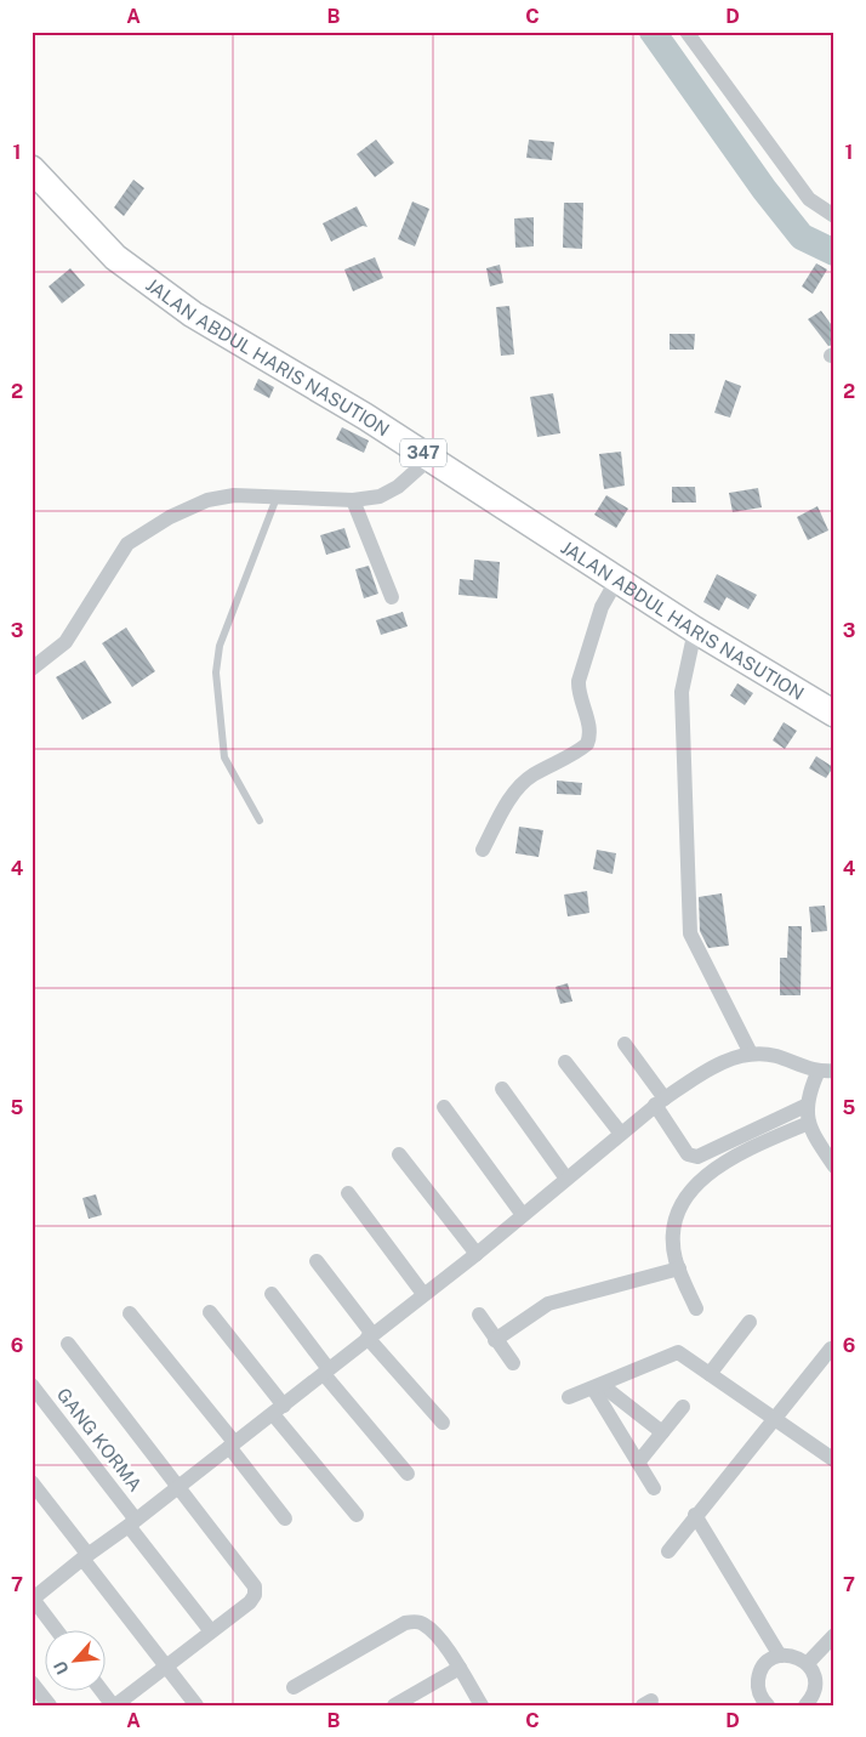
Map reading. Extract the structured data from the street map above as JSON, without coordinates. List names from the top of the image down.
{
  "streets": {
    "main road": ["JALAN ABDUL HARIS NASUTION", "347"],
    "street": ["GANG KORMA"]
  },
  "north": "bottom left",
  "grid": {
    "columns": [
      "A",
      "B",
      "C",
      "D"
    ],
    "rows": [
      "1",
      "2",
      "3",
      "4",
      "5",
      "6",
      "7"
    ]
  }
}
